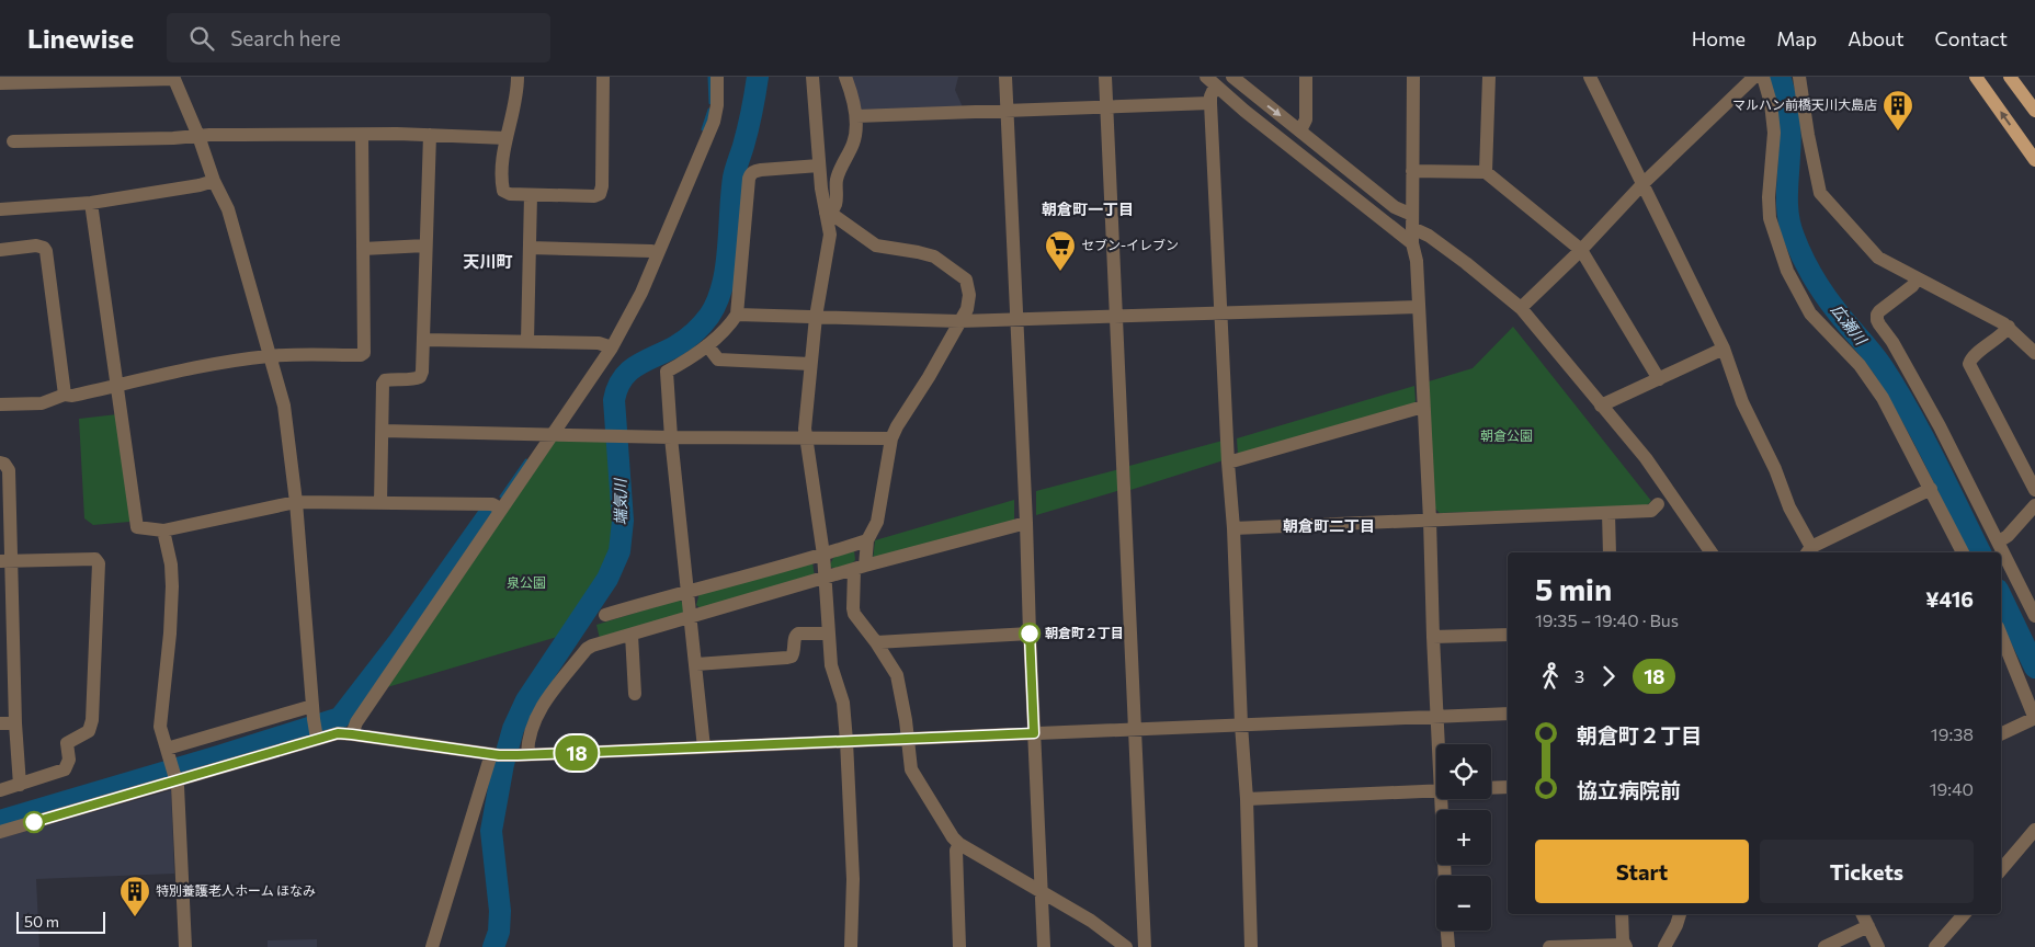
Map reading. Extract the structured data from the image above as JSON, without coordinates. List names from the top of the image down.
{
  "districts": ["朝倉町一丁目", "天川町", "朝倉町二丁目"],
  "water": ["広瀬川", "端気川"],
  "parks": ["朝倉公園", "泉公園"],
  "places": {
    "building": ["マルハン前橋天川大島店", "特別養護老人ホーム ほなみ"],
    "supermarket": ["セブン-イレブン"],
    "other": ["朝倉町２丁目"]
  },
  "lines": ["bus line 18"],
  "scale_bar": "50 m",
  "page": {
    "header": "Linewise",
    "search": "Search here",
    "nav": [
      "Home",
      "Map",
      "About",
      "Contact"
    ],
    "on_map": "18",
    "heading": ["5 min", "19:35 – 19:40 · Bus", "¥416"],
    "legs": ["3", "18"],
    "list": [
      {
        "name": "朝倉町２丁目",
        "value": "19:38"
      },
      {
        "name": "協立病院前",
        "value": "19:40"
      }
    ],
    "map_buttons": ["+", "−"],
    "buttons": ["Start", "Tickets"],
    "scale": "50 m"
  }
}
